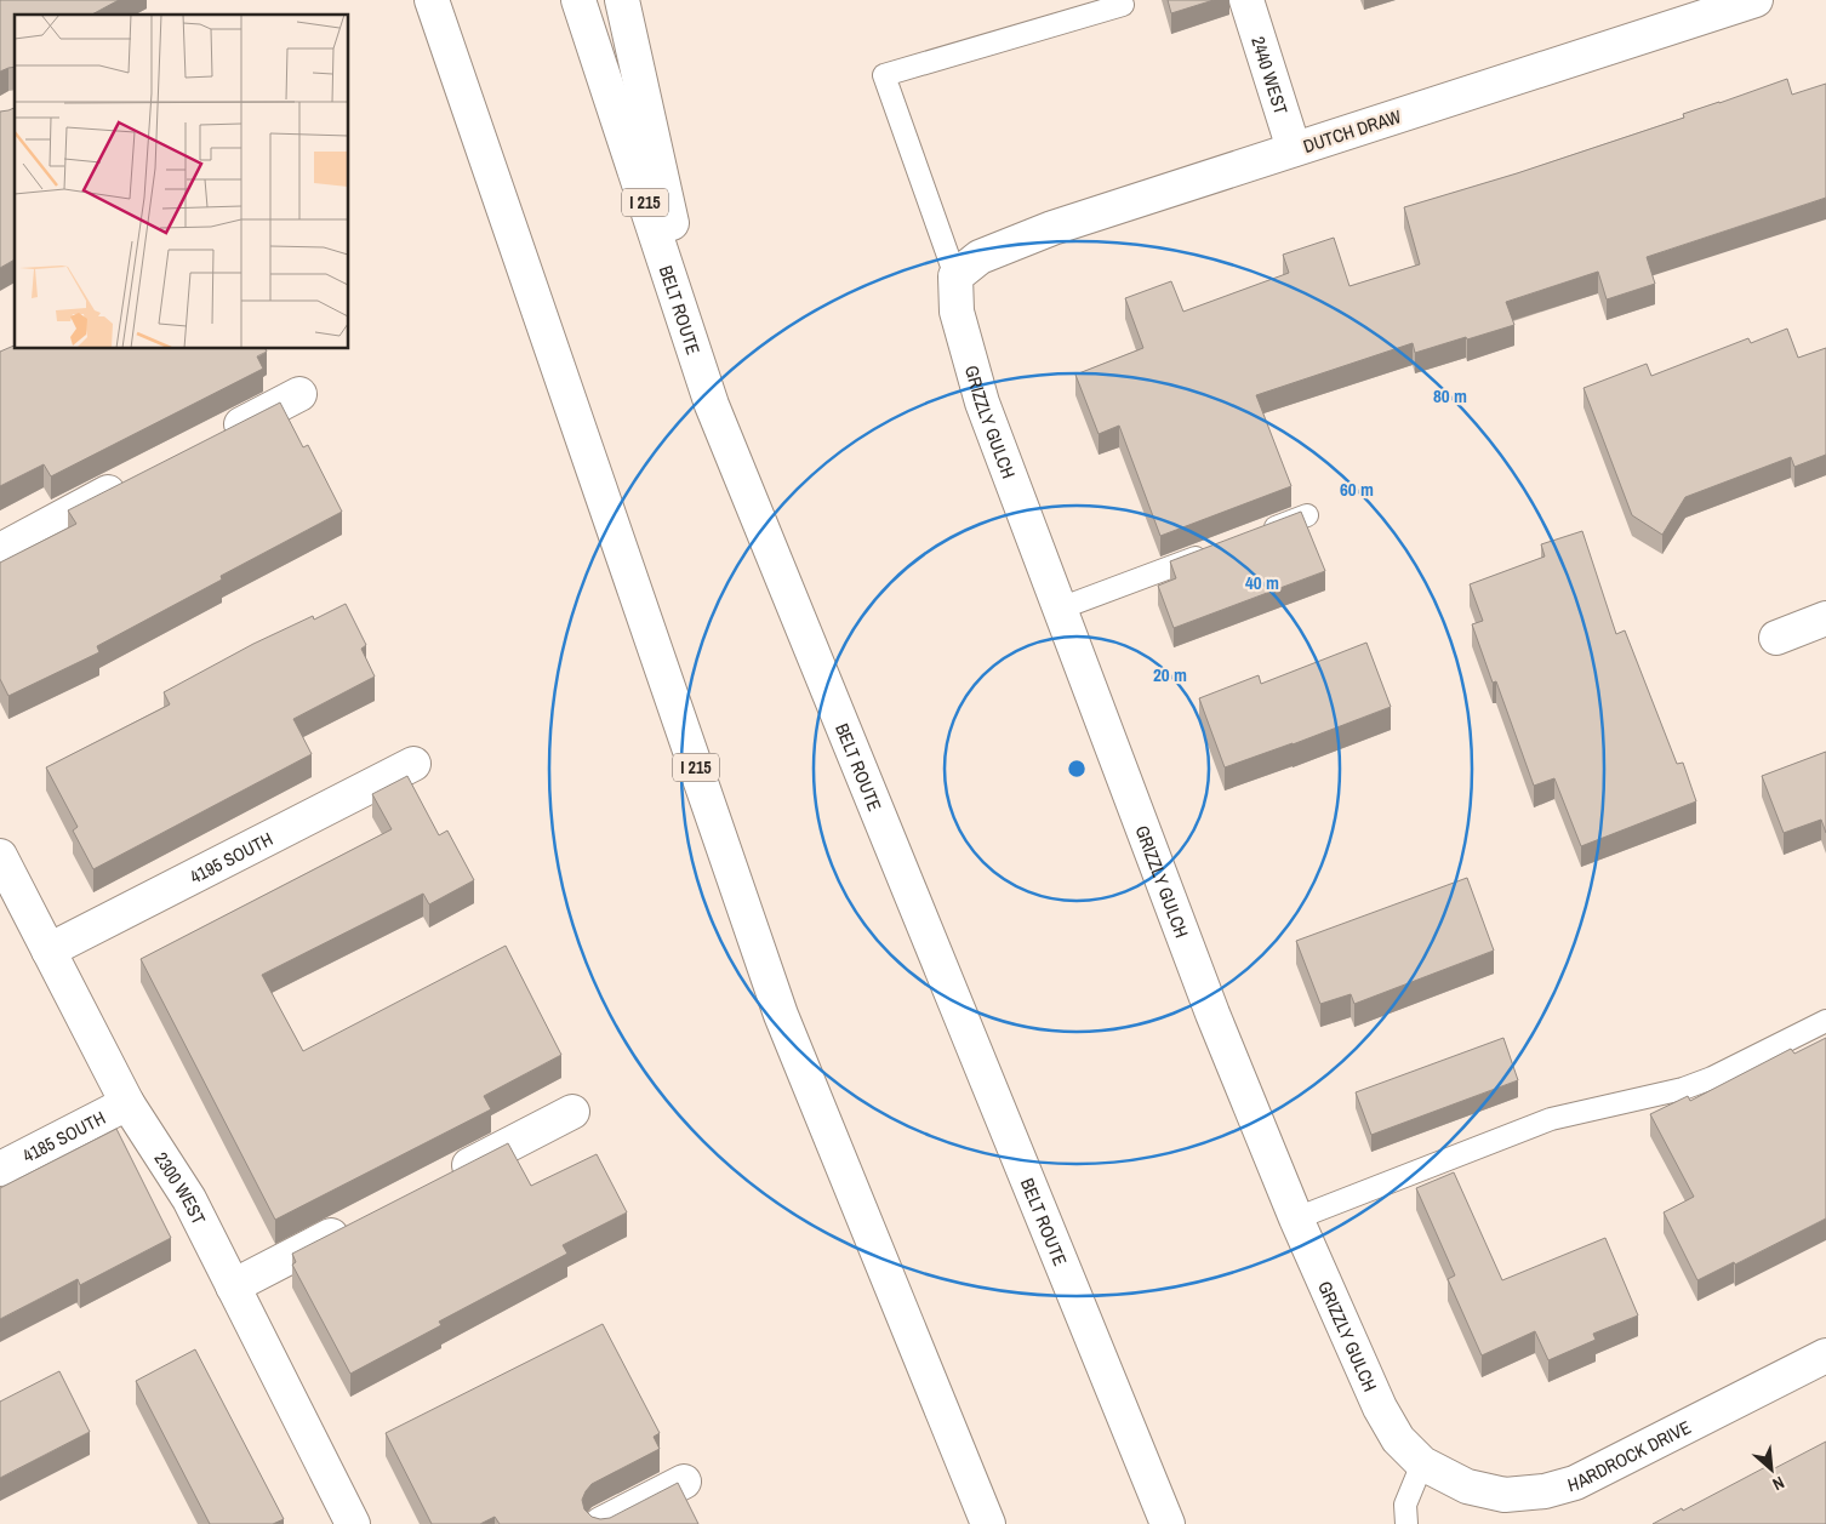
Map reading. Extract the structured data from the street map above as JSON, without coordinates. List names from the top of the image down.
{
  "streets": {
    "main road": [
      "2440 WEST",
      "DUTCH DRAW",
      "I 215",
      "BELT ROUTE",
      "GRIZZLY GULCH",
      "4195 SOUTH",
      "4185 SOUTH",
      "2300 WEST",
      "HARDROCK DRIVE"
    ]
  },
  "crossings": [
    ["2440 WEST", "DUTCH DRAW"],
    ["DUTCH DRAW", "GRIZZLY GULCH"],
    ["GRIZZLY GULCH", "HARDROCK DRIVE"],
    ["4195 SOUTH", "2300 WEST"],
    ["4185 SOUTH", "2300 WEST"]
  ],
  "north": "bottom right",
  "rings": [
    "80 m",
    "60 m",
    "40 m",
    "20 m"
  ]
}
